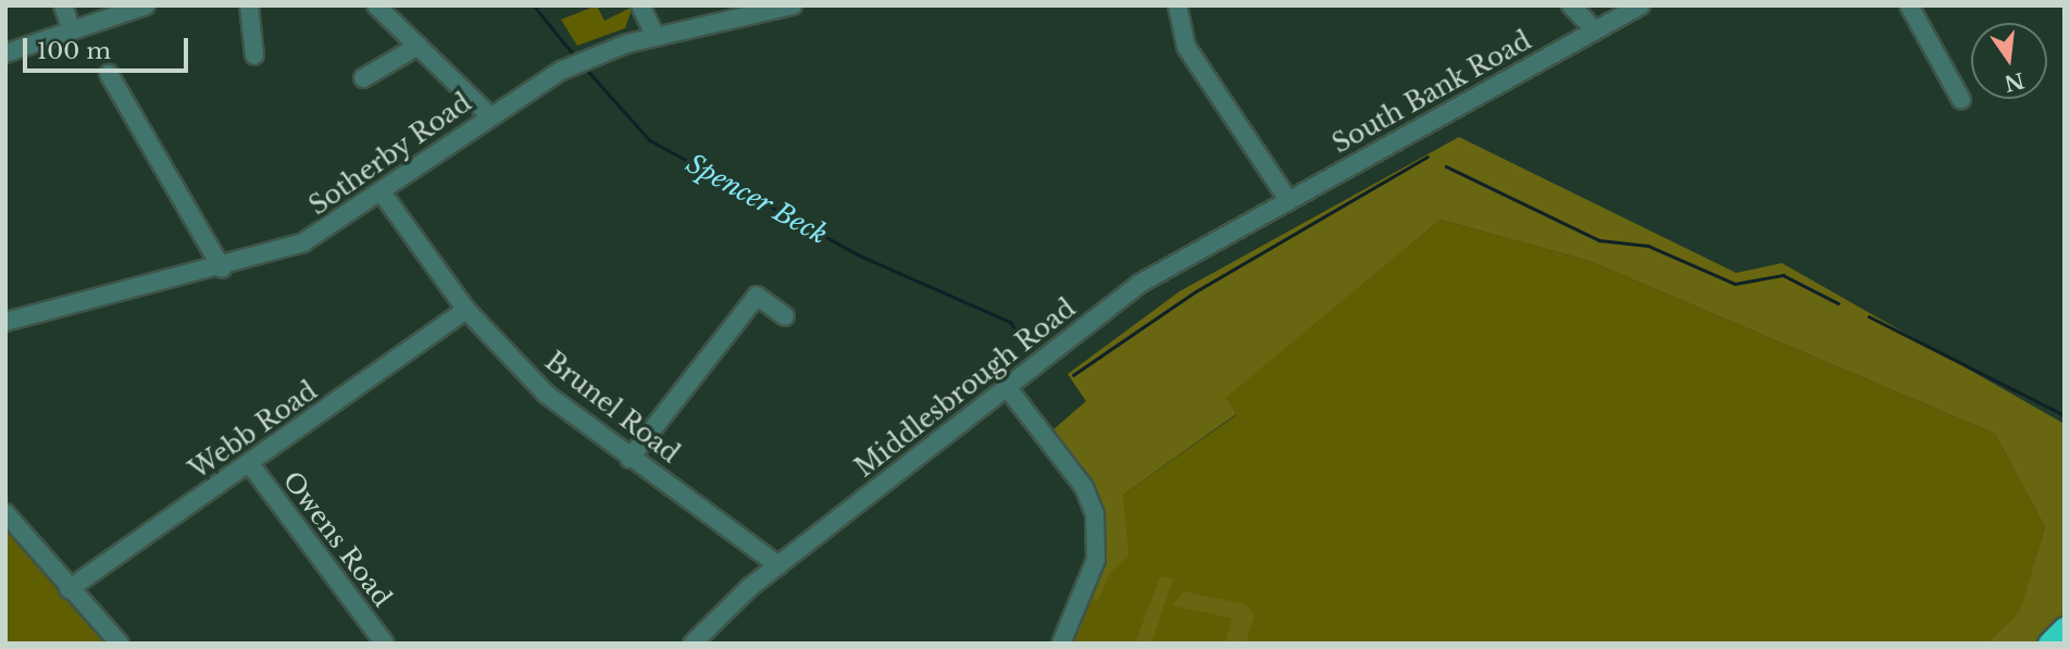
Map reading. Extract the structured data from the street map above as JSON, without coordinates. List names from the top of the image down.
{
  "streets": {
    "street": [
      "South Bank Road",
      "Sotherby Road",
      "Middlesbrough Road",
      "Brunel Road",
      "Webb Road",
      "Owens Road"
    ]
  },
  "crossings": [
    ["South Bank Road", "Middlesbrough Road"],
    ["Sotherby Road", "Brunel Road"],
    ["Middlesbrough Road", "Brunel Road"],
    ["Brunel Road", "Webb Road"],
    ["Webb Road", "Owens Road"]
  ],
  "water": ["Spencer Beck"],
  "scale_bar": "100 m",
  "north": "bottom"
}
